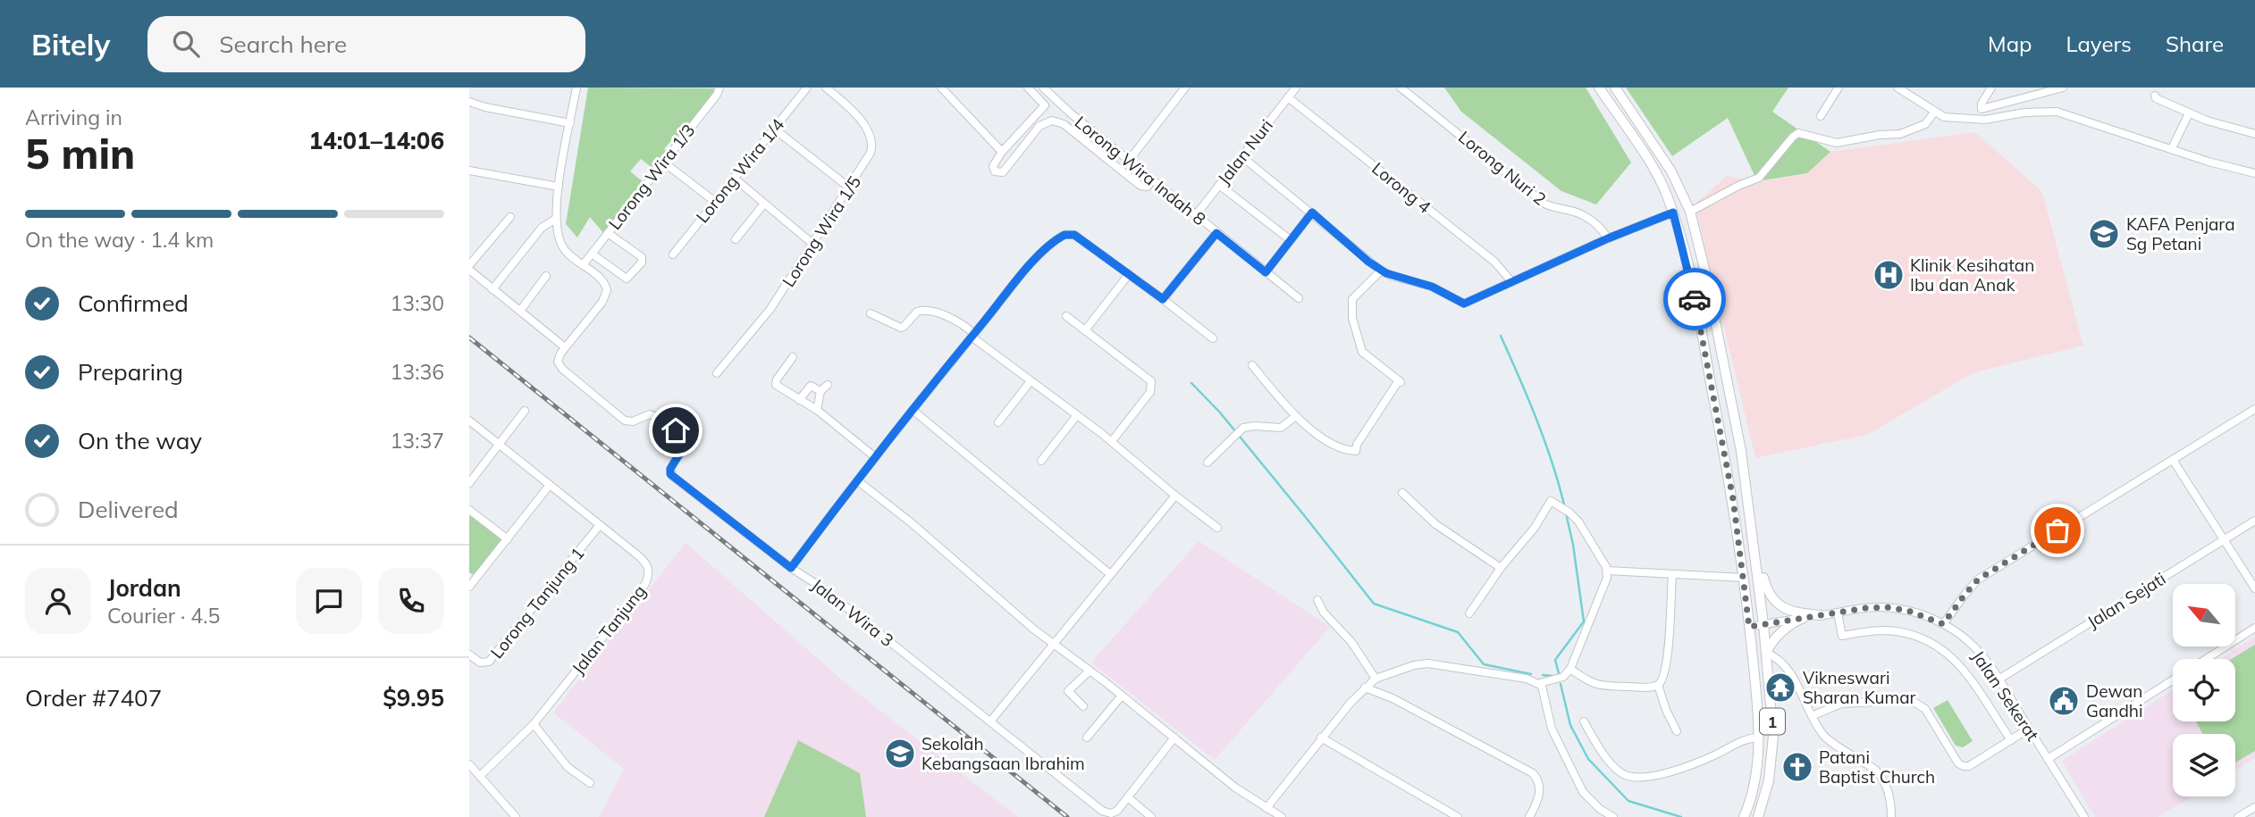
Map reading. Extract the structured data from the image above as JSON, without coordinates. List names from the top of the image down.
{
  "streets": {
    "main road": ["1"],
    "street": [
      "Jalan Nuri",
      "Lorong Nuri 2",
      "Lorong Wira 1/4",
      "Lorong Wira Indah 8",
      "Lorong Wira 1/3",
      "Lorong 4",
      "Lorong Wira 1/5",
      "Jalan Sejati",
      "Lorong Tanjung 1",
      "Jalan Wira 3",
      "Jalan Tanjung",
      "Jalan Sekerat"
    ]
  },
  "crossings": [
    ["Jalan Nuri", "Lorong Wira Indah 8"],
    ["Jalan Nuri", "Lorong 4"],
    ["Jalan Sejati", "Jalan Sekerat"],
    ["Lorong Tanjung 1", "Jalan Tanjung"],
    ["Jalan Sekerat", "1"]
  ],
  "places": {
    "school or university": ["KAFA Penjara Sg Petani", "Sekolah Kebangsaan Ibrahim"],
    "hospital": ["Klinik Kesihatan Ibu dan Anak"],
    "temple": ["Vikneswari Sharan Kumar"],
    "public building": ["Dewan Gandhi"],
    "church": ["Patani Baptist Church"]
  },
  "north": "top left",
  "page": {
    "header": "Bitely",
    "search": "Search here",
    "nav": ["Map", "Layers", "Share"],
    "heading": ["5 min", "Arriving in", "14:01–14:06"],
    "panel": [
      "Jordan",
      "Courier · 4.5",
      "Order #7407",
      "$9.95"
    ],
    "bar": "On the way · 1.4 km",
    "list": [
      ["Confirmed", "13:30"],
      ["Preparing", "13:36"],
      ["On the way", "13:37"],
      "Delivered"
    ]
  }
}
